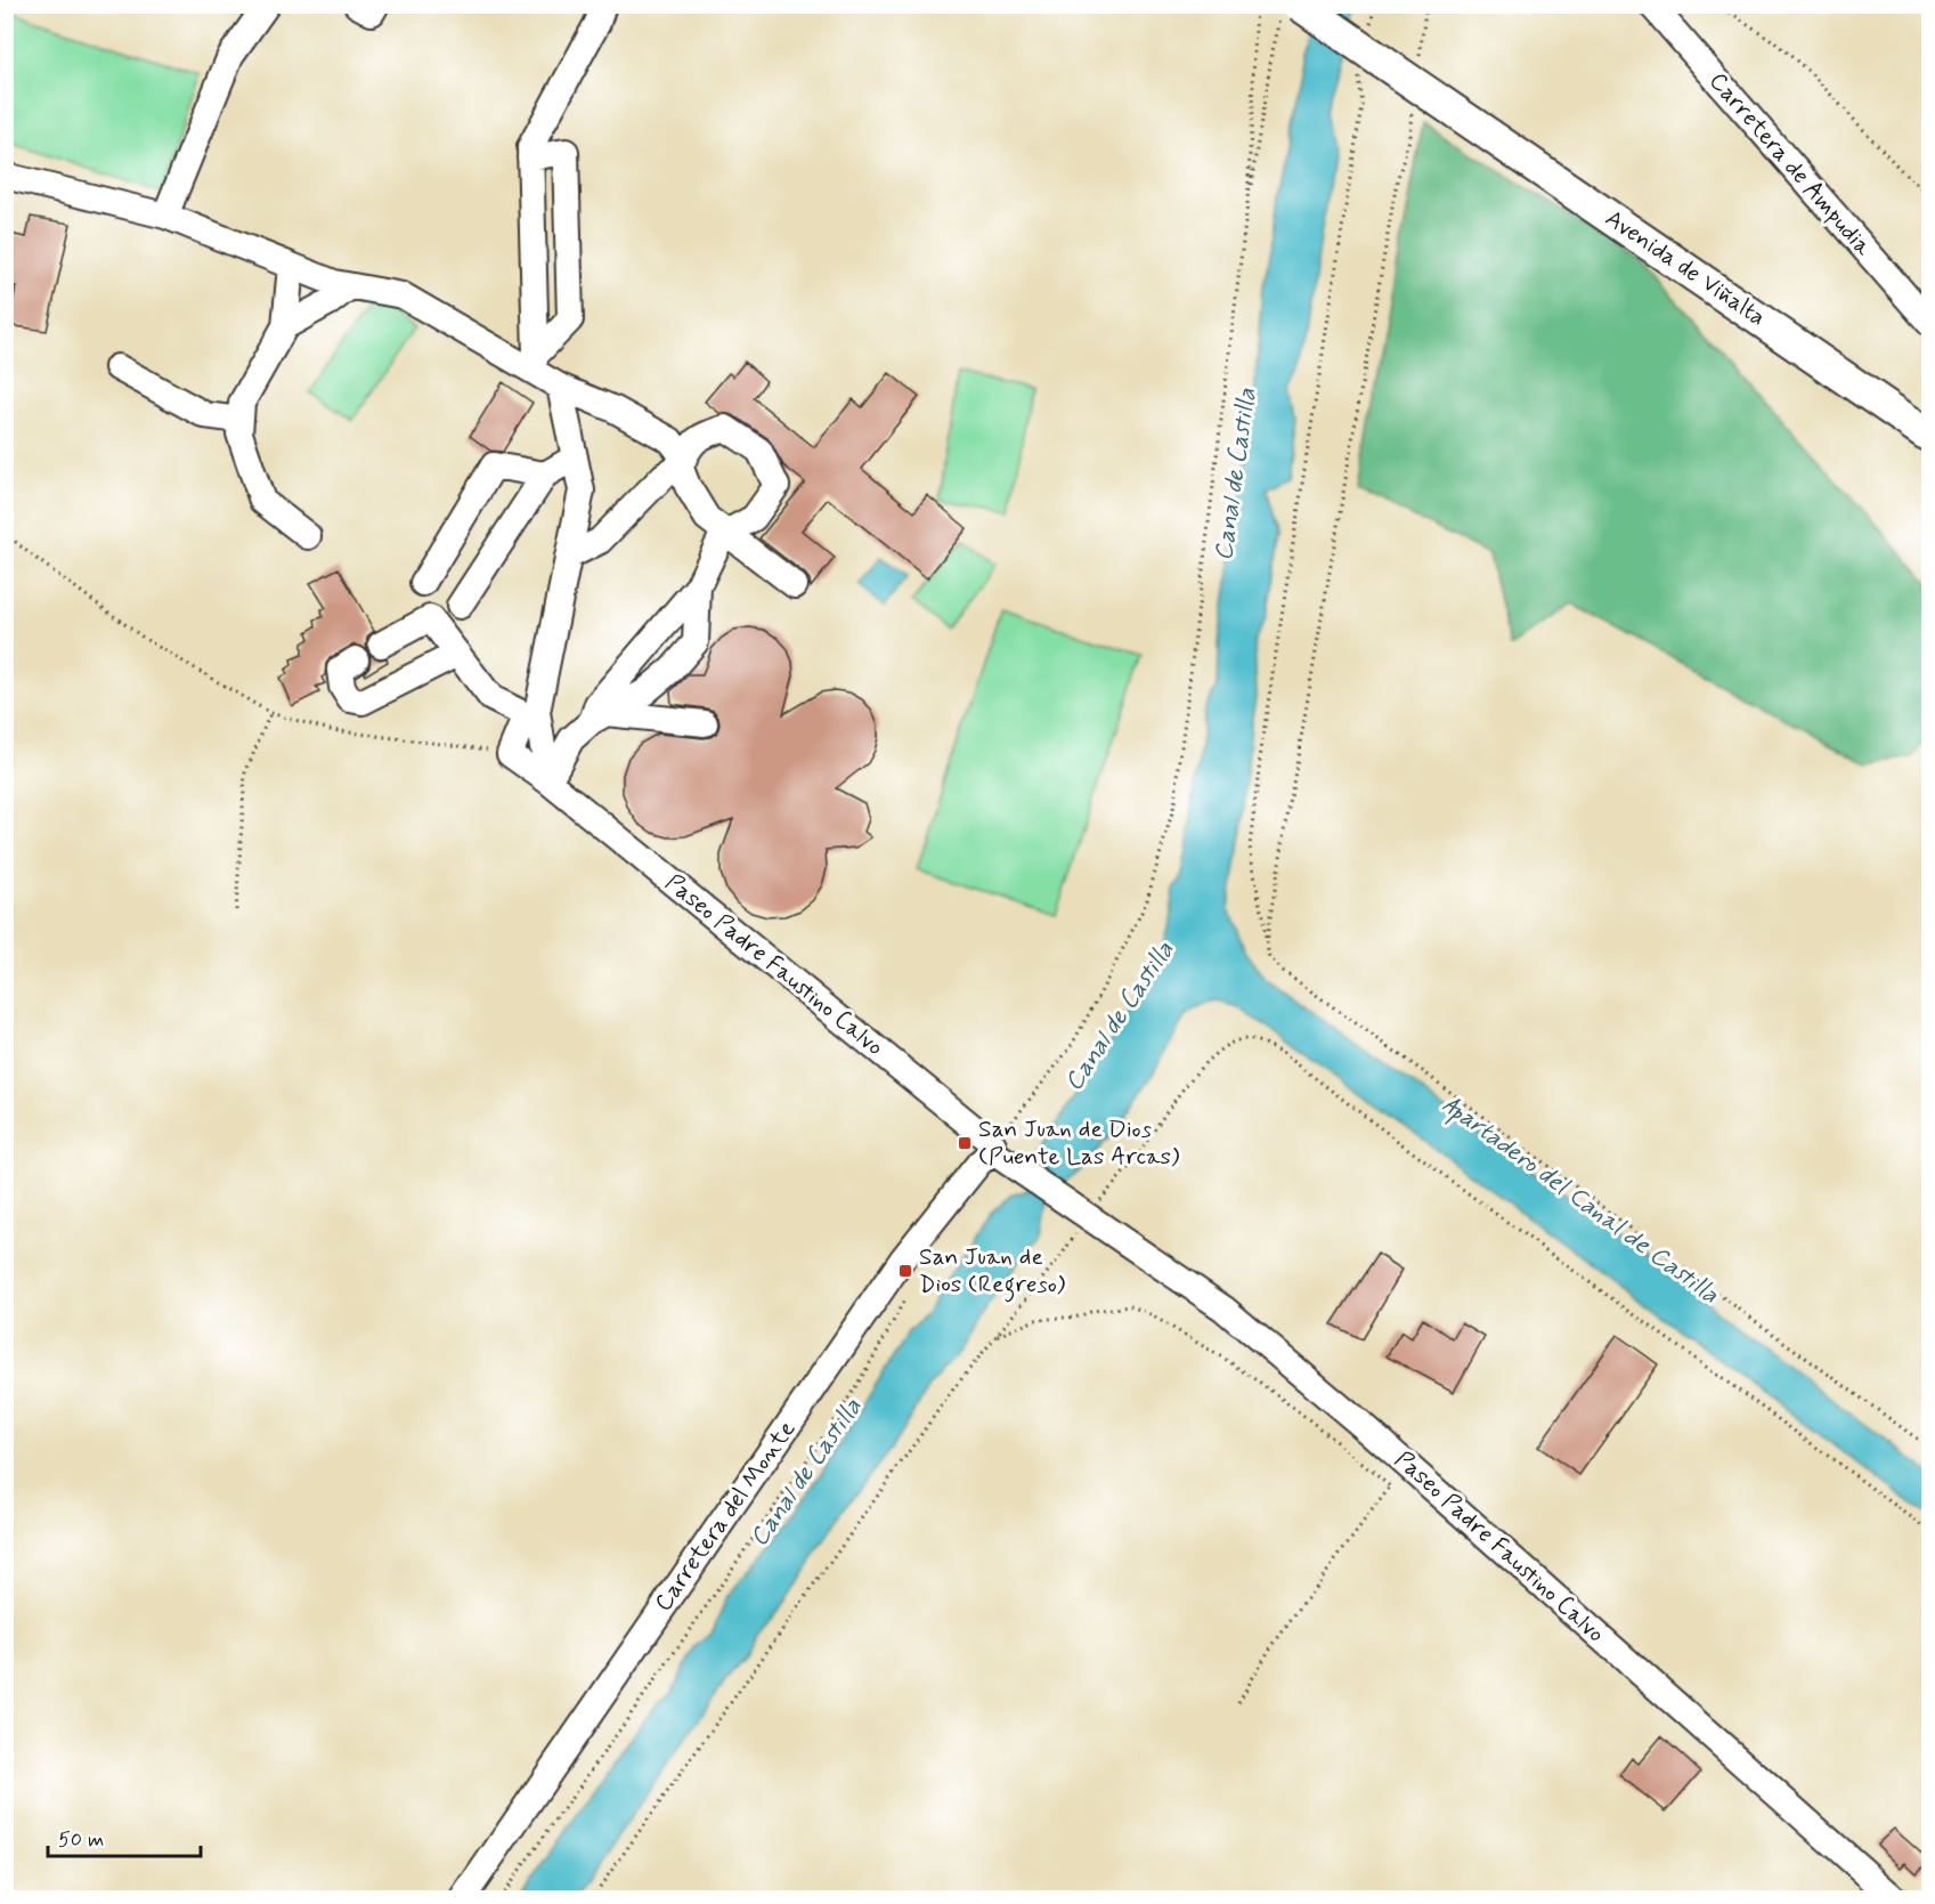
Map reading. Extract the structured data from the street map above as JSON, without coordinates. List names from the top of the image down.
{
  "streets": {
    "main road": ["Avenida de Viñalta"],
    "street": ["Carretera de Ampudia", "Paseo Padre Faustino Calvo", "Carretera del Monte"]
  },
  "crossings": [
    ["Paseo Padre Faustino Calvo", "Carretera del Monte"]
  ],
  "water": ["Canal de Castilla", "Apartadero del Canal de Castilla"],
  "places": {
    "transit": ["San Juan de Dios (Puente Las Arcas)", "San Juan de Dios (Regreso)"]
  },
  "scale_bar": "50 m"
}
